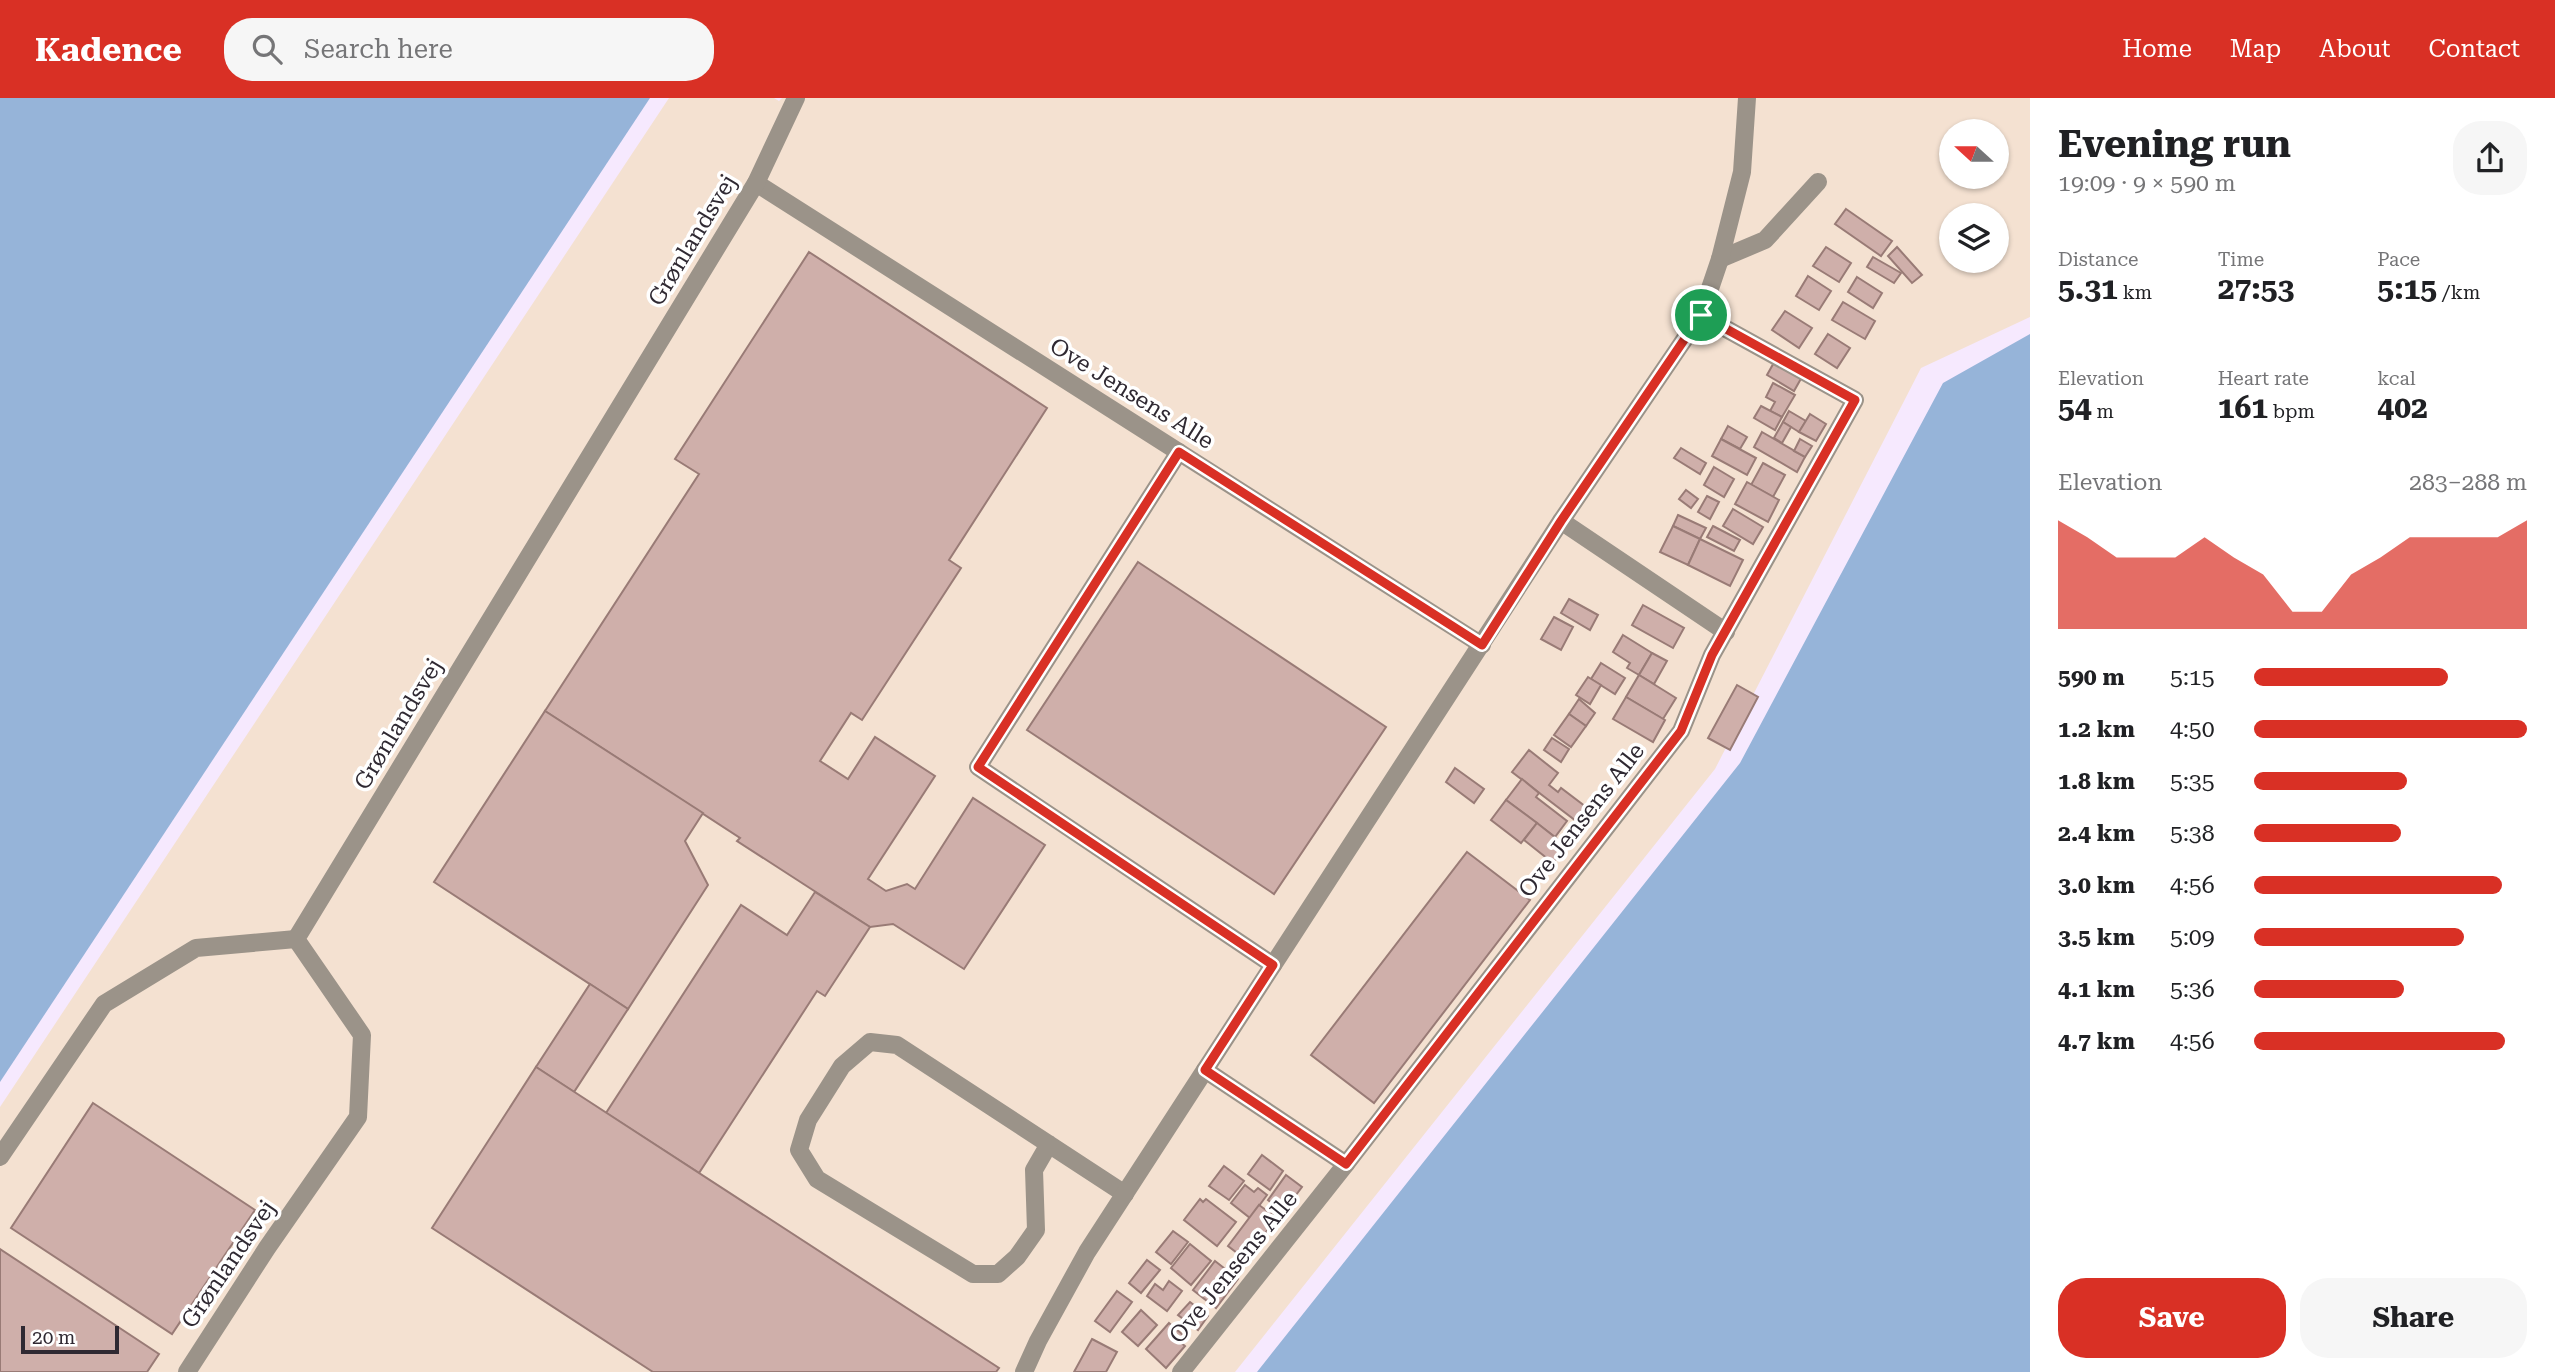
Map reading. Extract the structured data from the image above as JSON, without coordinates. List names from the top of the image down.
{
  "streets": {
    "street": ["Grønlandsvej", "Ove Jensens Alle"]
  },
  "crossings": [
    ["Grønlandsvej", "Ove Jensens Alle"]
  ],
  "scale_bar": "20 m",
  "north": "left",
  "page": {
    "header": "Kadence",
    "search": "Search here",
    "nav": [
      "Home",
      "Map",
      "About",
      "Contact"
    ],
    "heading": ["Evening run", "19:09 · 9 × 590 m"],
    "stats": [
      ["Distance", "5.31 km"],
      ["Time", "27:53"],
      ["Pace", "5:15 /km"],
      ["Elevation", "54 m"],
      ["Heart rate", "161 bpm"],
      ["kcal", "402"]
    ],
    "chart": ["Elevation", "283–288 m"],
    "list": [
      {
        "name": "590 m",
        "note": "5:15"
      },
      {
        "name": "1.2 km",
        "note": "4:50"
      },
      {
        "name": "1.8 km",
        "note": "5:35"
      },
      {
        "name": "2.4 km",
        "note": "5:38"
      },
      {
        "name": "3.0 km",
        "note": "4:56"
      },
      {
        "name": "3.5 km",
        "note": "5:09"
      },
      {
        "name": "4.1 km",
        "note": "5:36"
      },
      {
        "name": "4.7 km",
        "note": "4:56"
      }
    ],
    "buttons": ["Save", "Share"],
    "scale": "20 m"
  }
}
